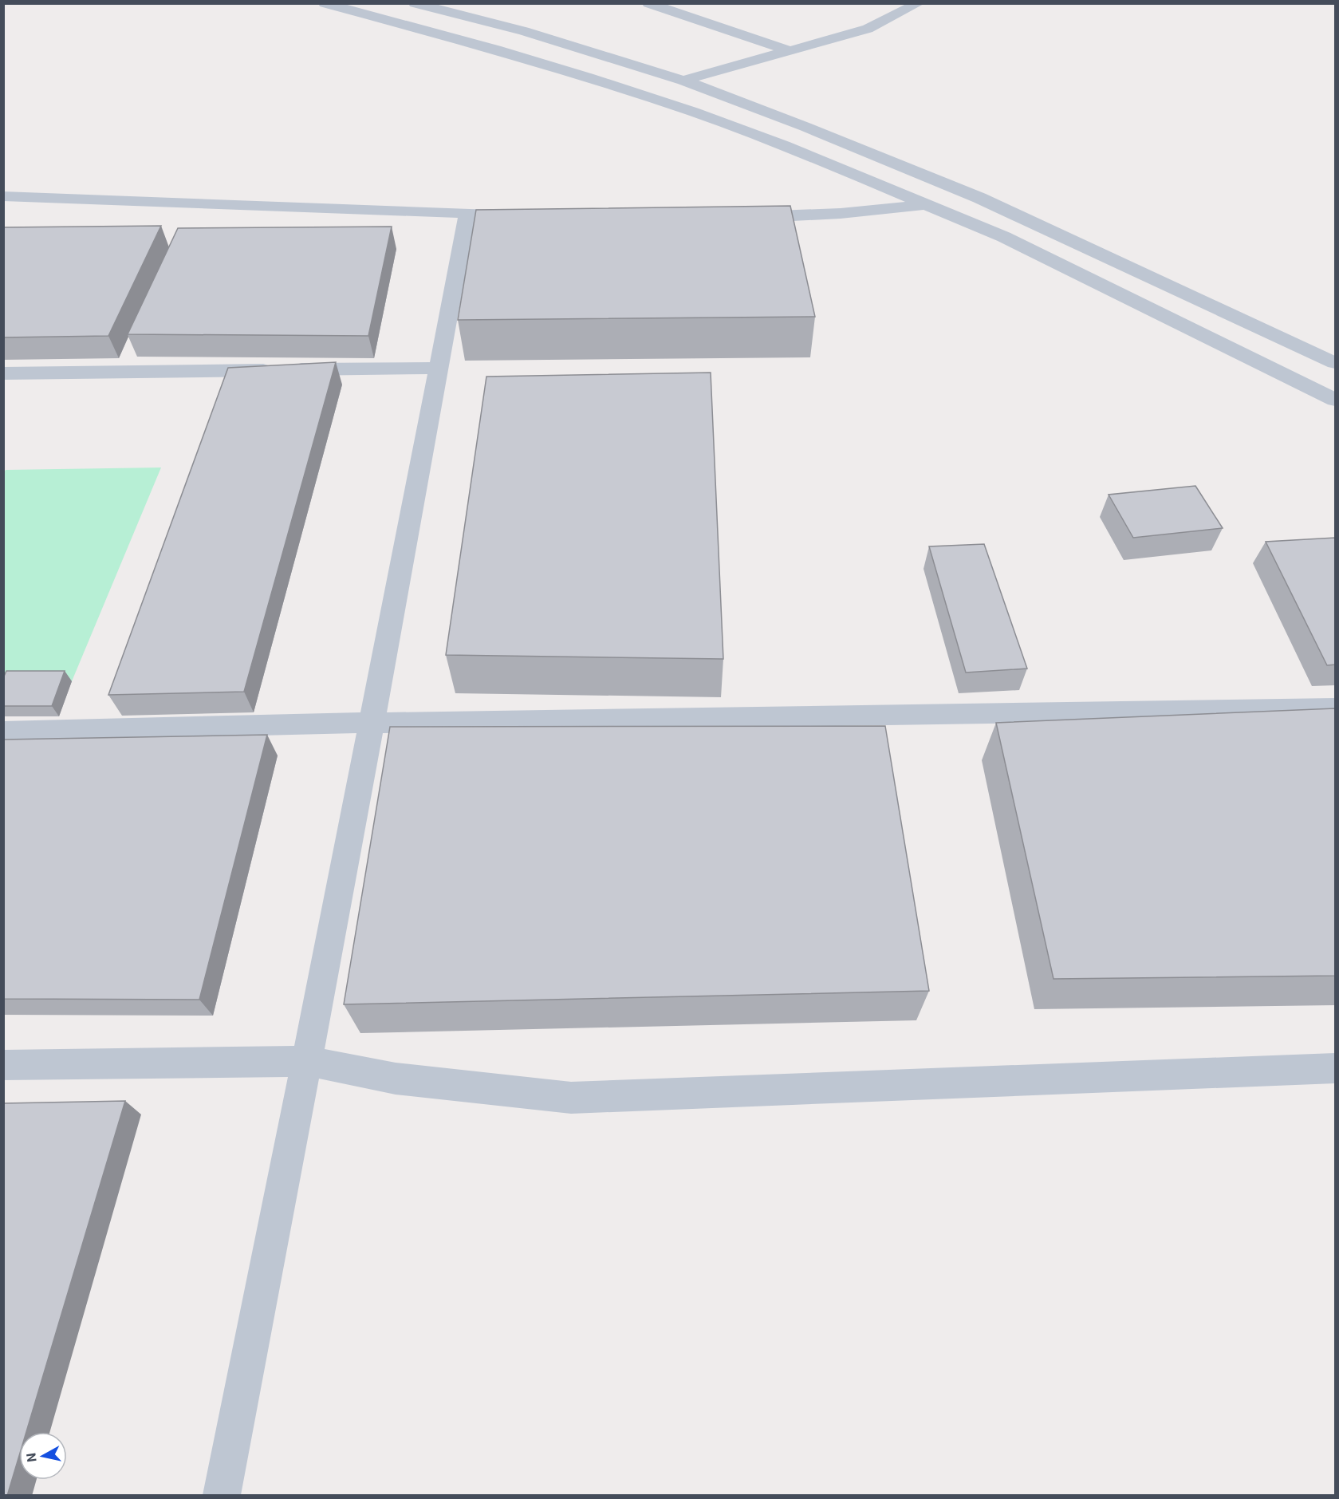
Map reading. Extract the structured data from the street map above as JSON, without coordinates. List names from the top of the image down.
{
  "north": "left"
}
